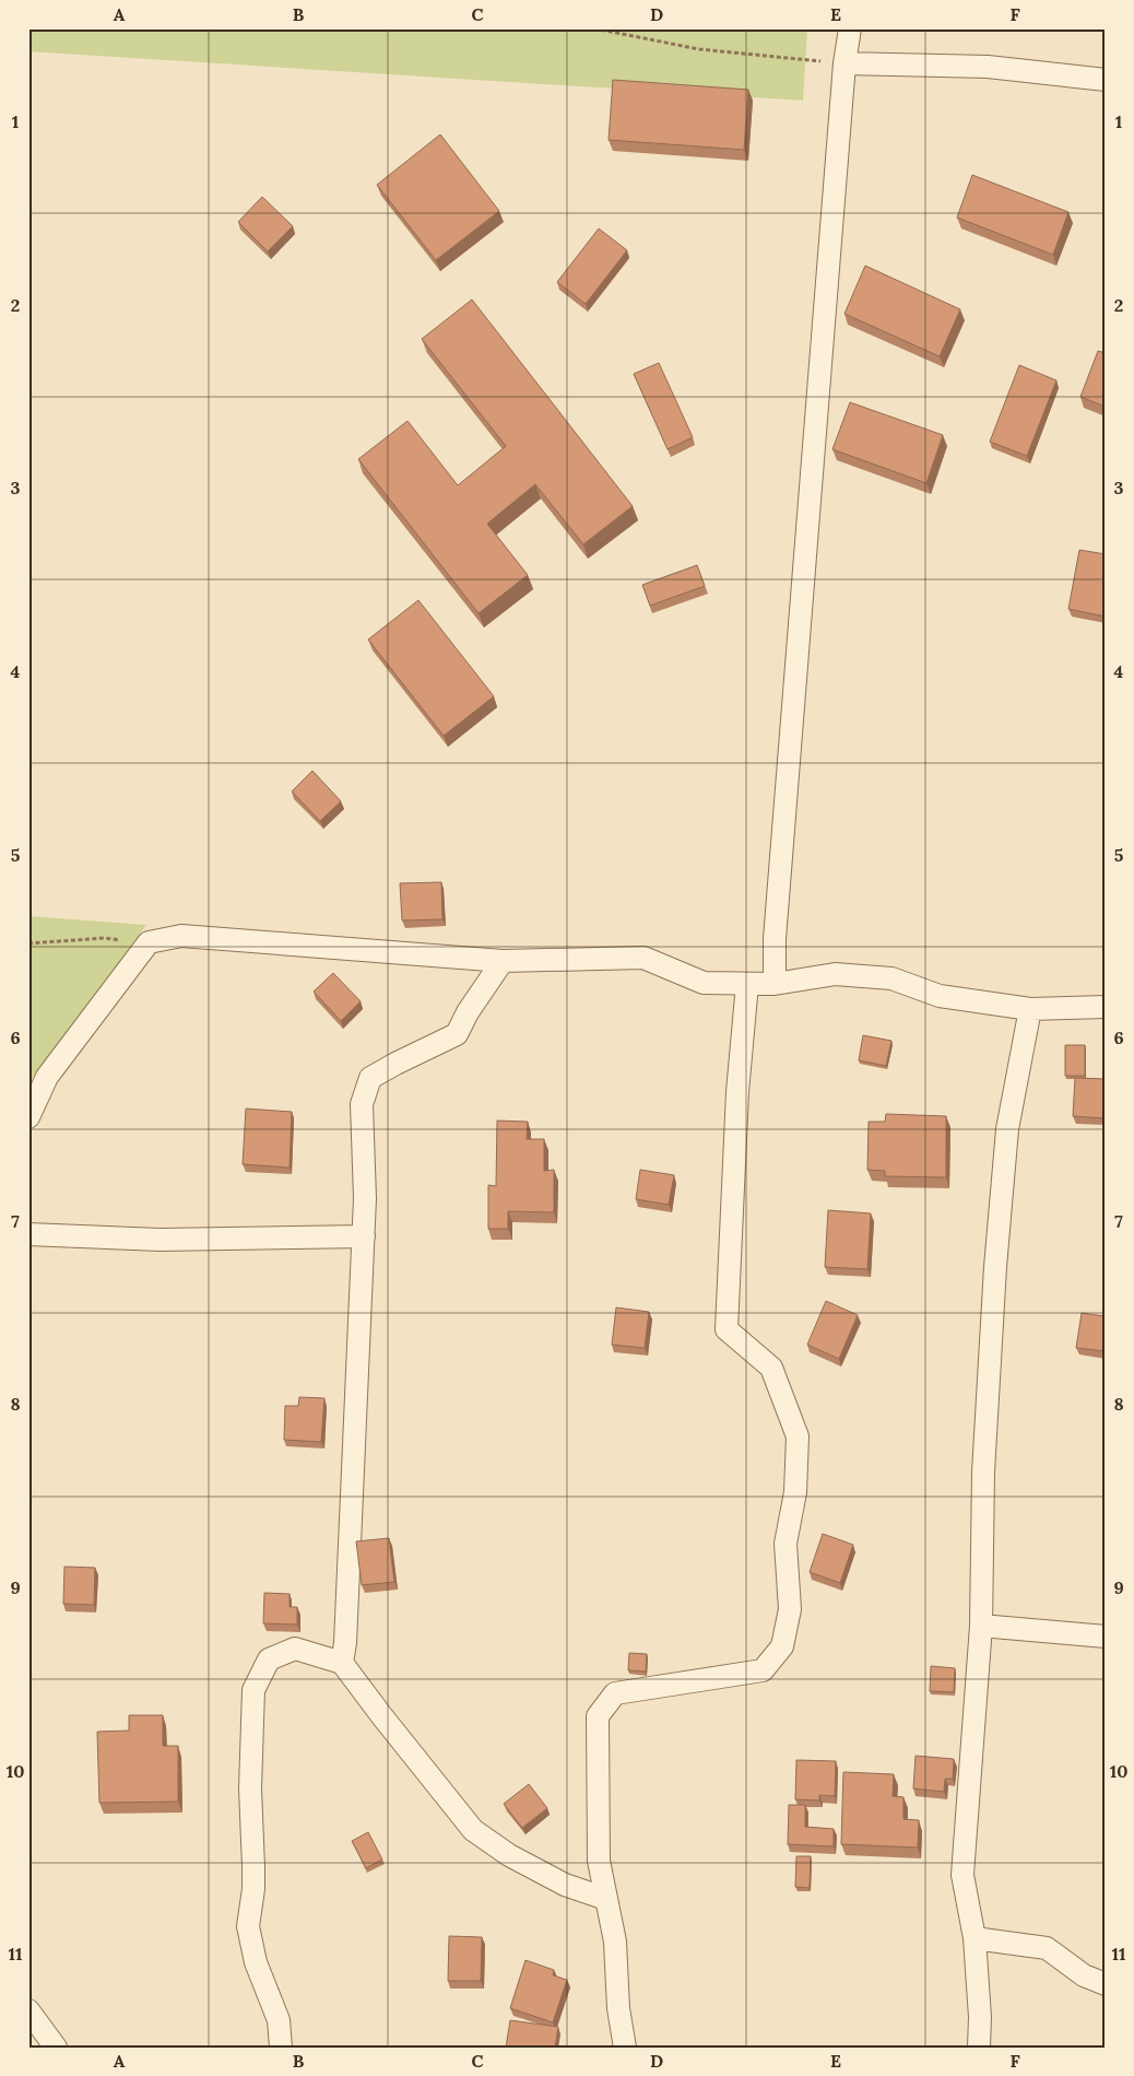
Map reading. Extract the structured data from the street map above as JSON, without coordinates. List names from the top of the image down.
{
  "grid": {
    "columns": [
      "A",
      "B",
      "C",
      "D",
      "E",
      "F"
    ],
    "rows": [
      "1",
      "2",
      "3",
      "4",
      "5",
      "6",
      "7",
      "8",
      "9",
      "10",
      "11"
    ]
  }
}
